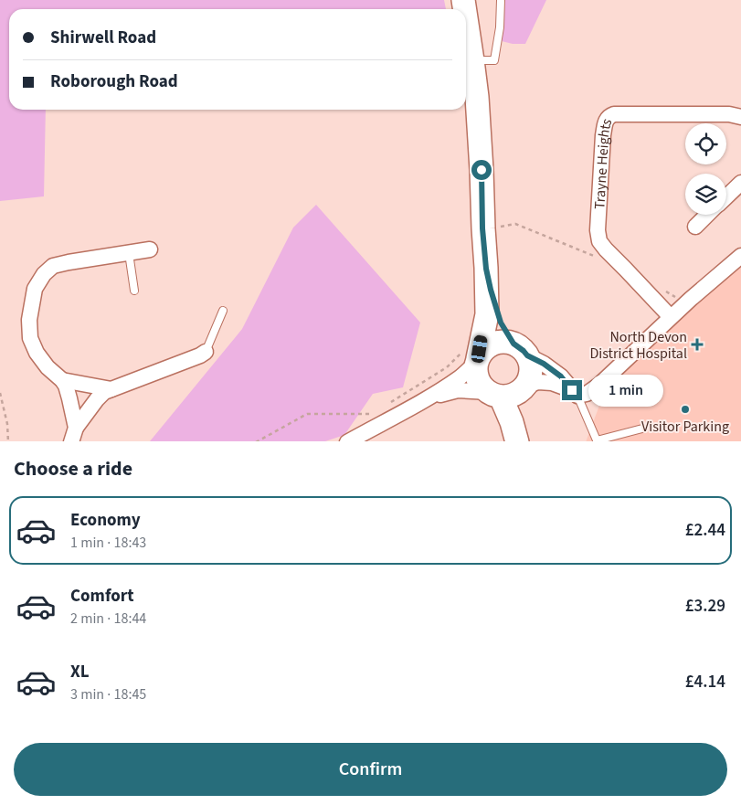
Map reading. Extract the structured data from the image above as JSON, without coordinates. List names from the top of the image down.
{
  "streets": {
    "street": ["Trayne Heights"]
  },
  "places": {
    "health": ["North Devon District Hospital"],
    "other": ["Visitor Parking"]
  },
  "page": {
    "banner": ["Shirwell Road", "Roborough Road"],
    "bubble": "1 min",
    "heading": "Choose a ride",
    "list": [
      {
        "name": "Economy",
        "note": "1 min · 18:43",
        "value": "£2.44"
      },
      {
        "name": "Comfort",
        "note": "2 min · 18:44",
        "value": "£3.29"
      },
      {
        "name": "XL",
        "note": "3 min · 18:45",
        "value": "£4.14"
      }
    ],
    "buttons": "Confirm"
  }
}
